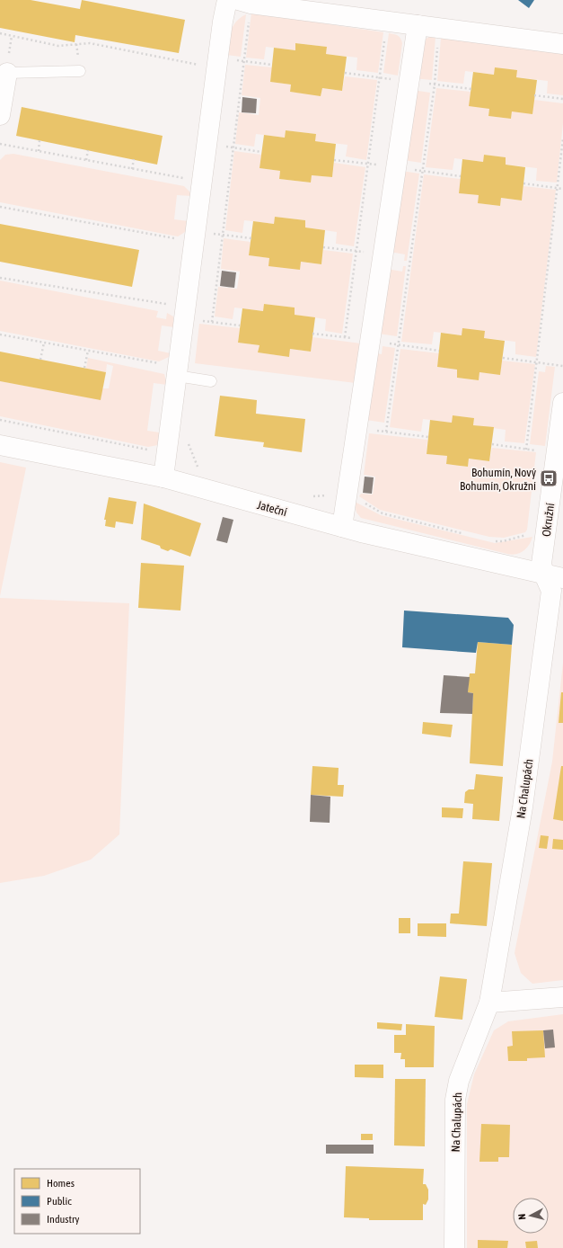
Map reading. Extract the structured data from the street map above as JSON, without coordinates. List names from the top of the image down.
{
  "streets": {
    "street": ["Jateční", "Okružní", "Na Chalupách"]
  },
  "crossings": [
    ["Jateční", "Okružní"],
    ["Jateční", "Na Chalupách"],
    ["Okružní", "Na Chalupách"]
  ],
  "places": {
    "bus stop": ["Bohumín, Nový Bohumín, Okružní"]
  },
  "legend": ["Homes", "Public", "Industry"],
  "north": "left"
}
